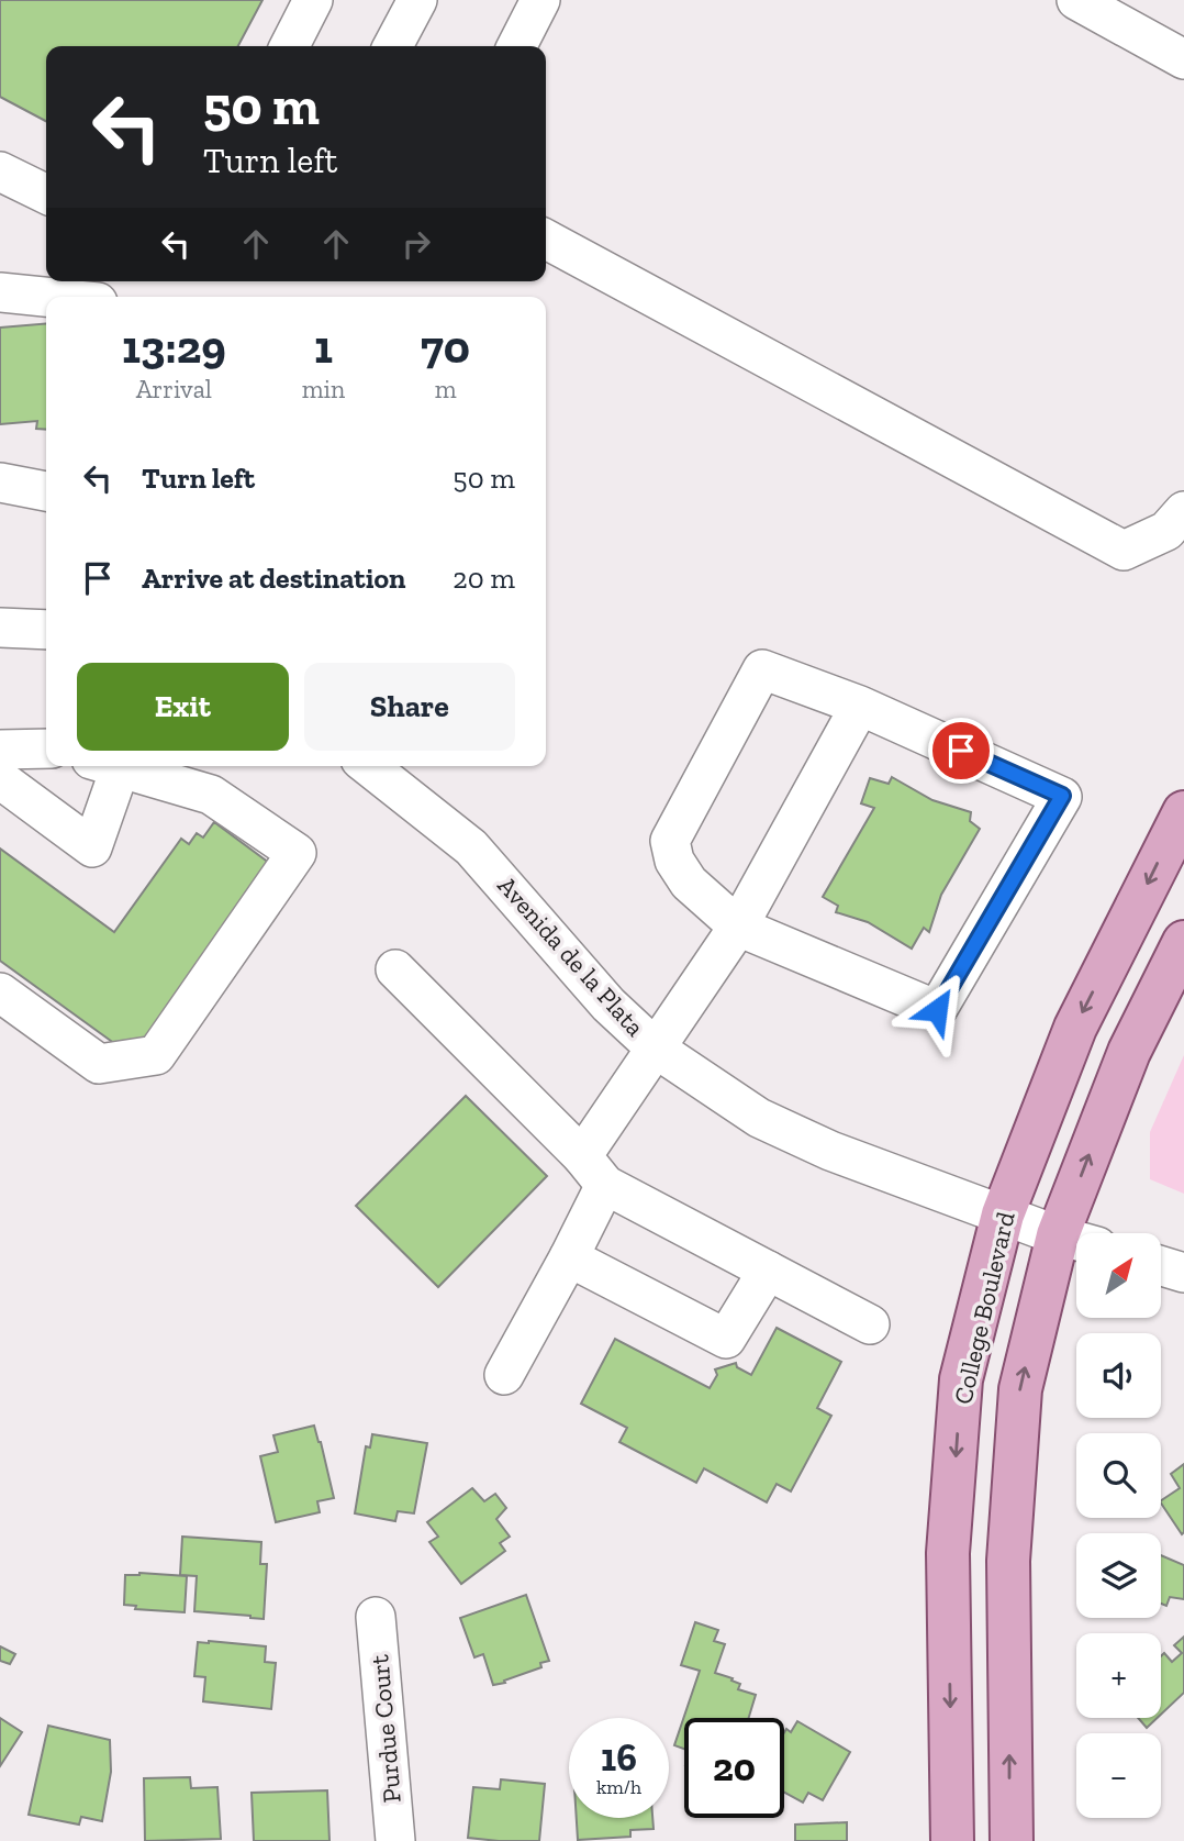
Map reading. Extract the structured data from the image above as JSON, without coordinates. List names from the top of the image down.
{
  "streets": {
    "main road": ["College Boulevard"],
    "street": ["Avenida de la Plata", "Purdue Court"]
  },
  "crossings": [
    ["Avenida de la Plata", "College Boulevard"]
  ],
  "north": "top right",
  "page": {
    "turn": ["50 m", "Turn left"],
    "eta": [
      "13:29",
      "Arrival",
      "1",
      "min",
      "70",
      "m"
    ],
    "list": [
      {
        "name": "Turn left",
        "value": "50 m"
      },
      {
        "name": "Arrive at destination",
        "value": "20 m"
      }
    ],
    "buttons": ["Exit", "Share"],
    "map_buttons": ["+", "−"],
    "speed": "16 km/h",
    "limit": "20"
  }
}
